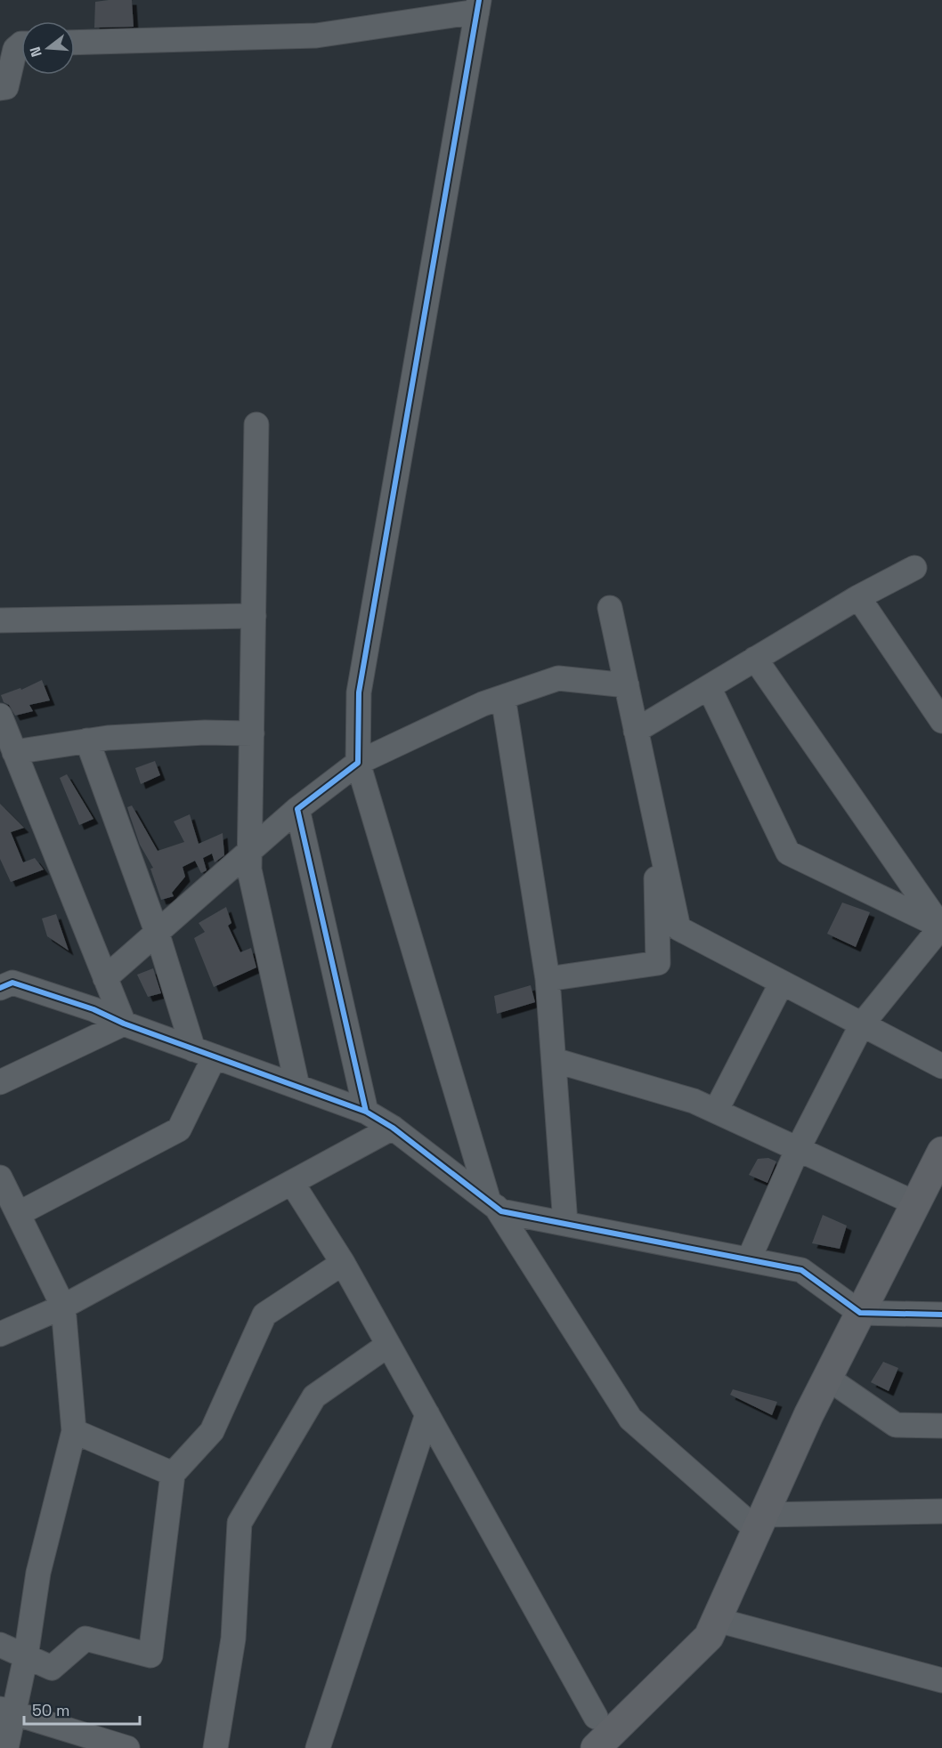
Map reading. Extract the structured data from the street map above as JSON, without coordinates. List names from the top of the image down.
{
  "scale_bar": "50 m",
  "north": "left"
}
